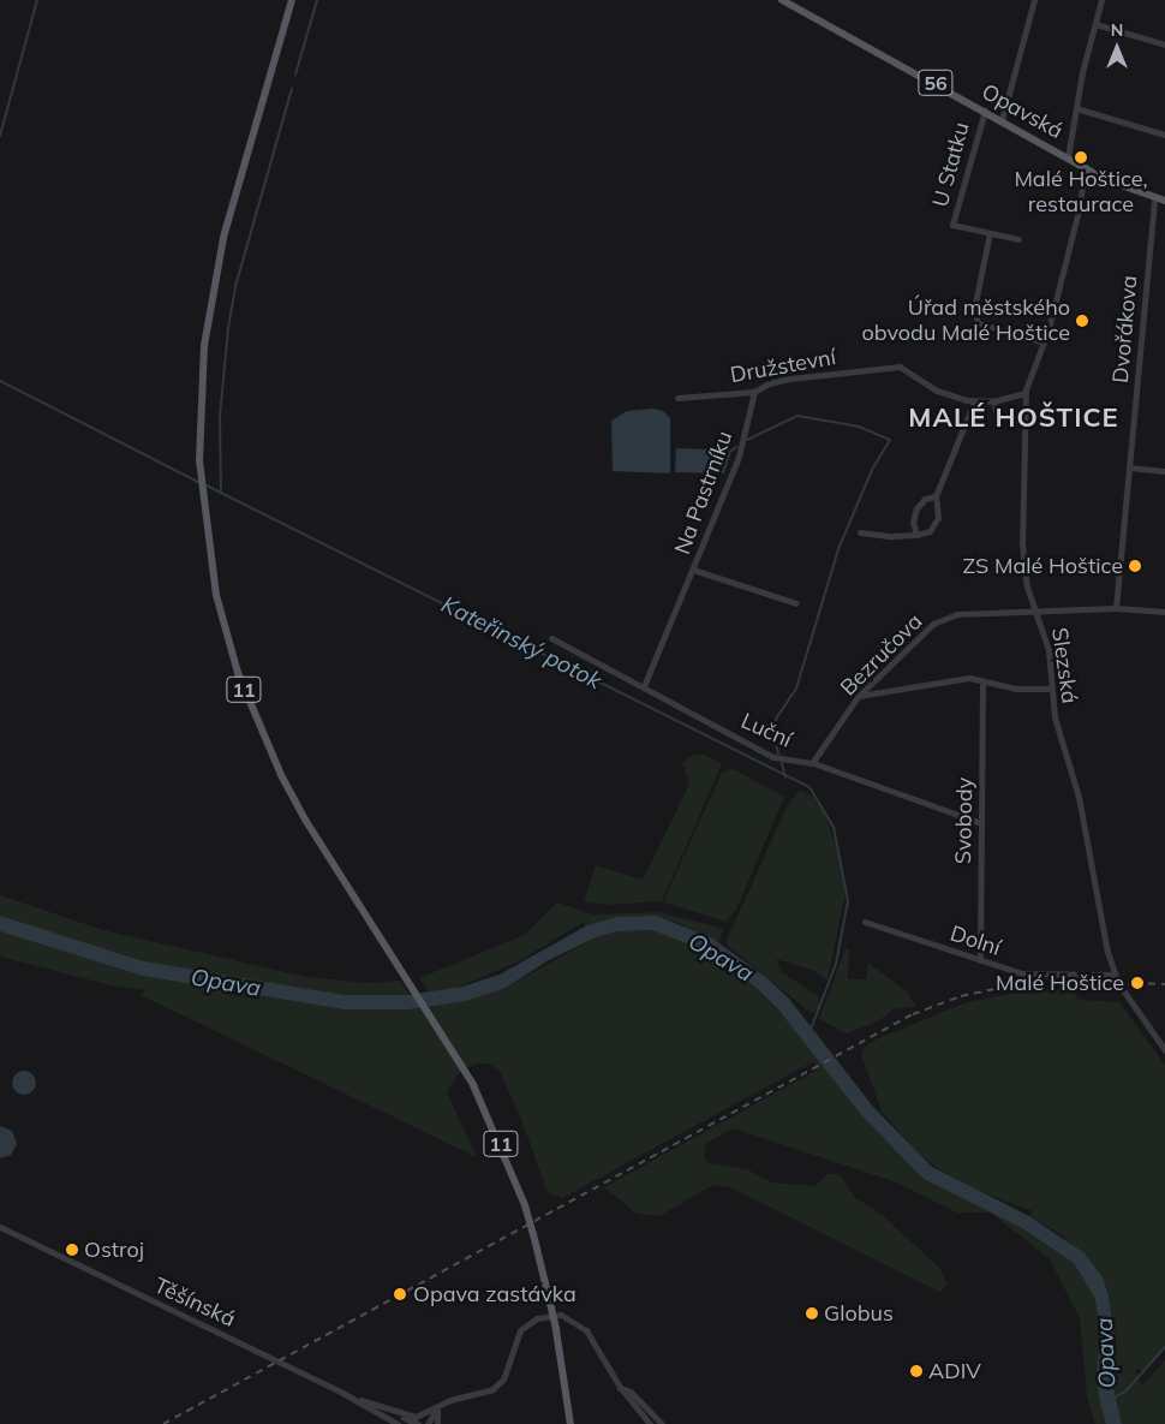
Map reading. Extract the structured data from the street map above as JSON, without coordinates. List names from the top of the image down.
{
  "streets": {
    "main road": ["56", "Opavská", "11"],
    "street": [
      "U Statku",
      "Dvořákova",
      "Družstevní",
      "Na Pastrníku",
      "Bezručova",
      "Slezská",
      "Luční",
      "Svobody",
      "Dolní",
      "Těšínská"
    ]
  },
  "crossings": [
    ["Opavská", "U Statku"],
    ["Opavská", "Dvořákova"],
    ["Opavská", "Slezská"],
    ["Dvořákova", "Bezručova"],
    ["Družstevní", "Na Pastrníku"],
    ["Družstevní", "Slezská"],
    ["Na Pastrníku", "Luční"],
    ["Bezručova", "Slezská"],
    ["Bezručova", "Luční"],
    ["Slezská", "Dolní"],
    ["Luční", "Svobody"],
    ["Svobody", "Dolní"]
  ],
  "districts": ["MALÉ HOŠTICE"],
  "water": ["Kateřinský potok", "Opava"],
  "places": [
    "Malé Hoštice, restaurace",
    "Úřad městského obvodu Malé Hoštice",
    "ZS Malé Hoštice",
    "Malé Hoštice",
    "Ostroj",
    "Opava zastávka",
    "Globus",
    "ADIV"
  ],
  "north": "top"
}
